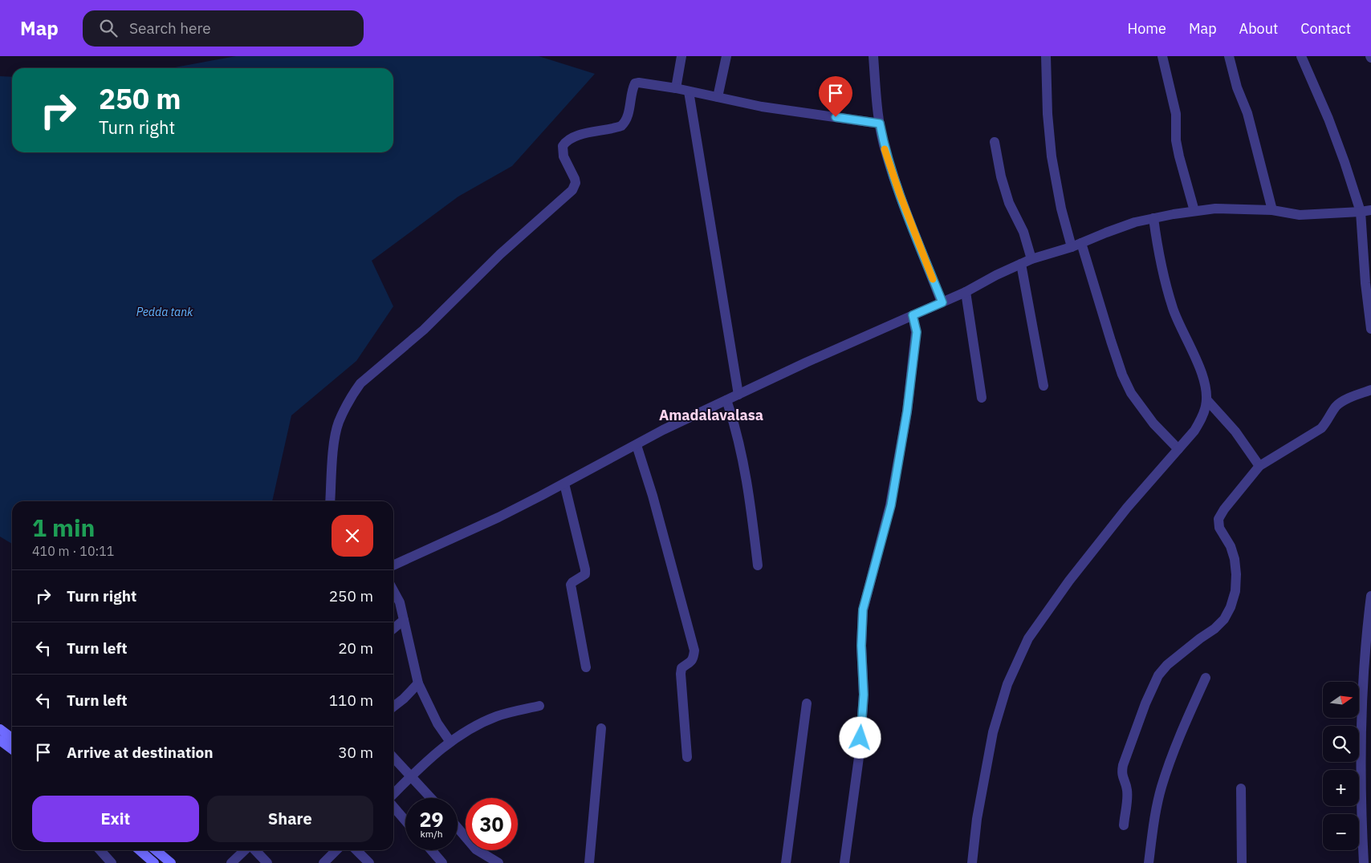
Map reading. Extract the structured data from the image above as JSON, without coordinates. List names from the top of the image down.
{
  "districts": ["Amadalavalasa"],
  "water": ["Pedda tank"],
  "north": "right",
  "page": {
    "header": "Map",
    "search": "Search here",
    "nav": [
      "Home",
      "Map",
      "About",
      "Contact"
    ],
    "turn": ["250 m", "Turn right"],
    "heading": ["1 min", "410 m · 10:11"],
    "list": [
      {
        "name": "Turn right",
        "value": "250 m"
      },
      {
        "name": "Turn left",
        "value": "20 m"
      },
      {
        "name": "Turn left",
        "value": "110 m"
      },
      {
        "name": "Arrive at destination",
        "value": "30 m"
      }
    ],
    "map_buttons": ["+", "−"],
    "buttons": ["Exit", "Share"],
    "speed": "29 km/h",
    "limit": "30"
  }
}
